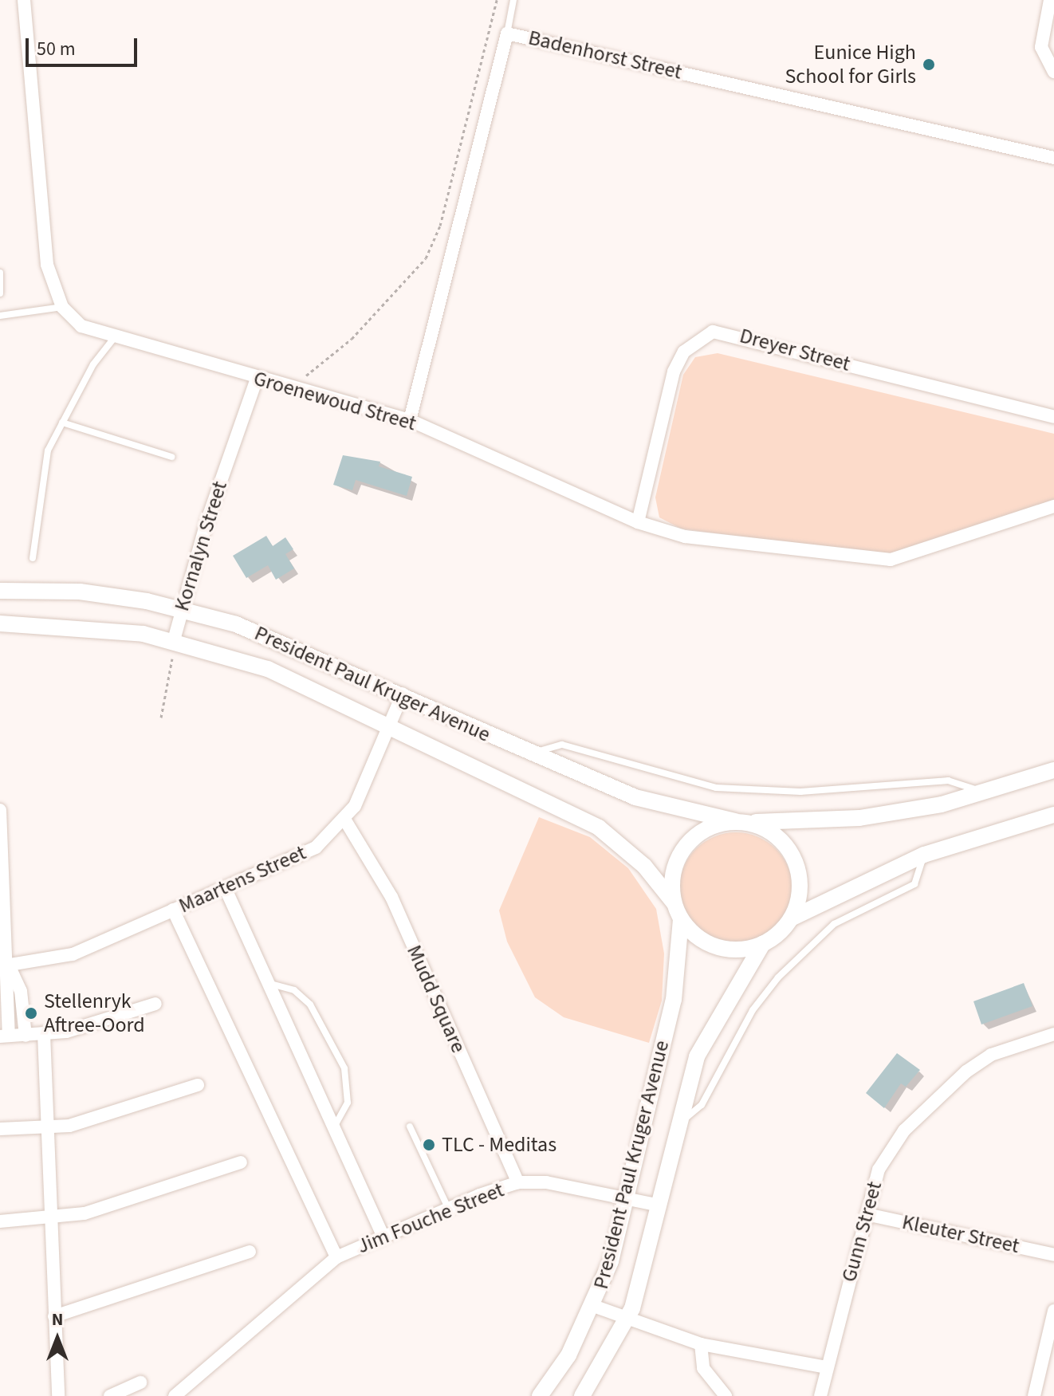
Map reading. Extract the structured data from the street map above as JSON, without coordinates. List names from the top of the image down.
{
  "streets": {
    "street": [
      "Badenhorst Street",
      "Dreyer Street",
      "Groenewoud Street",
      "Kornalyn Street",
      "President Paul Kruger Avenue",
      "Maartens Street",
      "Mudd Square",
      "Jim Fouche Street",
      "Gunn Street",
      "Kleuter Street"
    ]
  },
  "crossings": [
    ["Badenhorst Street", "Groenewoud Street"],
    ["Dreyer Street", "Groenewoud Street"],
    ["Groenewoud Street", "Kornalyn Street"],
    ["Kornalyn Street", "President Paul Kruger Avenue"],
    ["President Paul Kruger Avenue", "Maartens Street"],
    ["President Paul Kruger Avenue", "Jim Fouche Street"],
    ["Maartens Street", "Mudd Square"],
    ["Mudd Square", "Jim Fouche Street"],
    ["Gunn Street", "Kleuter Street"]
  ],
  "places": ["Eunice High School for Girls", "Stellenryk Aftree-Oord", "TLC - Meditas"],
  "scale_bar": "50 m",
  "north": "top"
}
